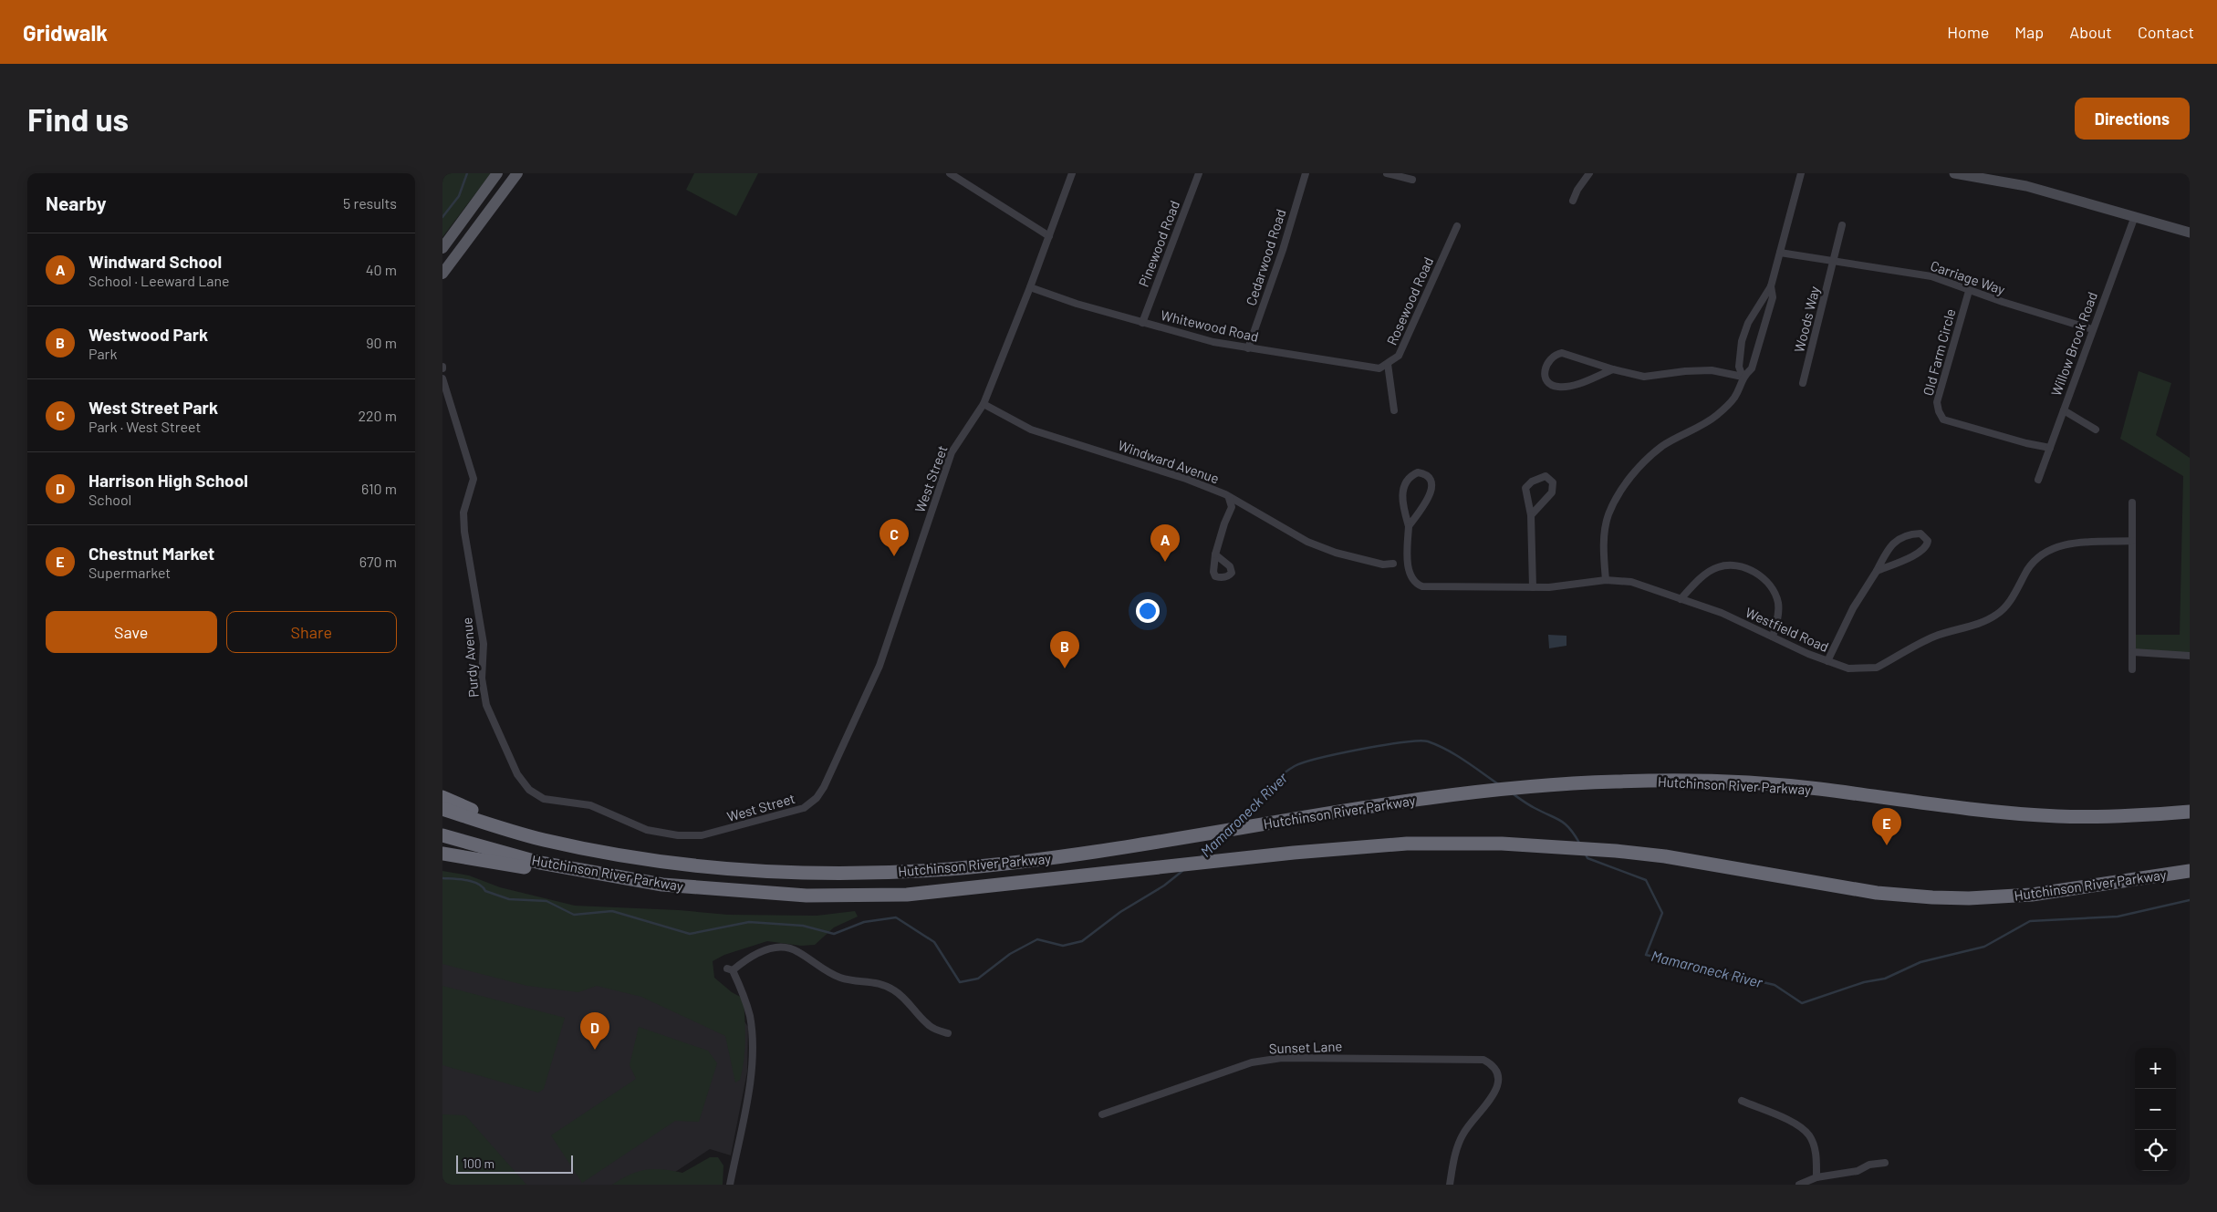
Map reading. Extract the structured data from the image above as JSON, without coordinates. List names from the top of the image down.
{
  "streets": {
    "highway": ["Hutchinson River Parkway"],
    "street": [
      "Pinewood Road",
      "Cedarwood Road",
      "Carriage Way",
      "Rosewood Road",
      "Woods Way",
      "Whitewood Road",
      "Willow Brook Road",
      "Old Farm Circle",
      "Windward Avenue",
      "West Street",
      "Westfield Road",
      "Purdy Avenue",
      "Sunset Lane"
    ]
  },
  "crossings": [
    ["Pinewood Road", "Whitewood Road"],
    ["Cedarwood Road", "Whitewood Road"],
    ["Carriage Way", "Woods Way"],
    ["Carriage Way", "Willow Brook Road"],
    ["Carriage Way", "Old Farm Circle"],
    ["Rosewood Road", "Whitewood Road"],
    ["Whitewood Road", "West Street"],
    ["Willow Brook Road", "Old Farm Circle"],
    ["Windward Avenue", "West Street"],
    ["West Street", "Purdy Avenue"]
  ],
  "water": ["Mamaroneck River"],
  "scale_bar": "100 m",
  "page": {
    "header": "Gridwalk",
    "nav": [
      "Home",
      "Map",
      "About",
      "Contact"
    ],
    "buttons": [
      "Directions",
      ["Save", "Share"]
    ],
    "title": "Find us",
    "heading": ["Nearby", "5 results"],
    "list": [
      {
        "mark": "A",
        "name": "Windward School",
        "note": "School · Leeward Lane",
        "value": "40 m"
      },
      {
        "mark": "B",
        "name": "Westwood Park",
        "note": "Park",
        "value": "90 m"
      },
      {
        "mark": "C",
        "name": "West Street Park",
        "note": "Park · West Street",
        "value": "220 m"
      },
      {
        "mark": "D",
        "name": "Harrison High School",
        "note": "School",
        "value": "610 m"
      },
      {
        "mark": "E",
        "name": "Chestnut Market",
        "note": "Supermarket",
        "value": "670 m"
      }
    ],
    "pins": [
      "C",
      "A",
      "B",
      "E",
      "D"
    ],
    "map_buttons": ["+", "−"],
    "scale": "100 m"
  }
}
